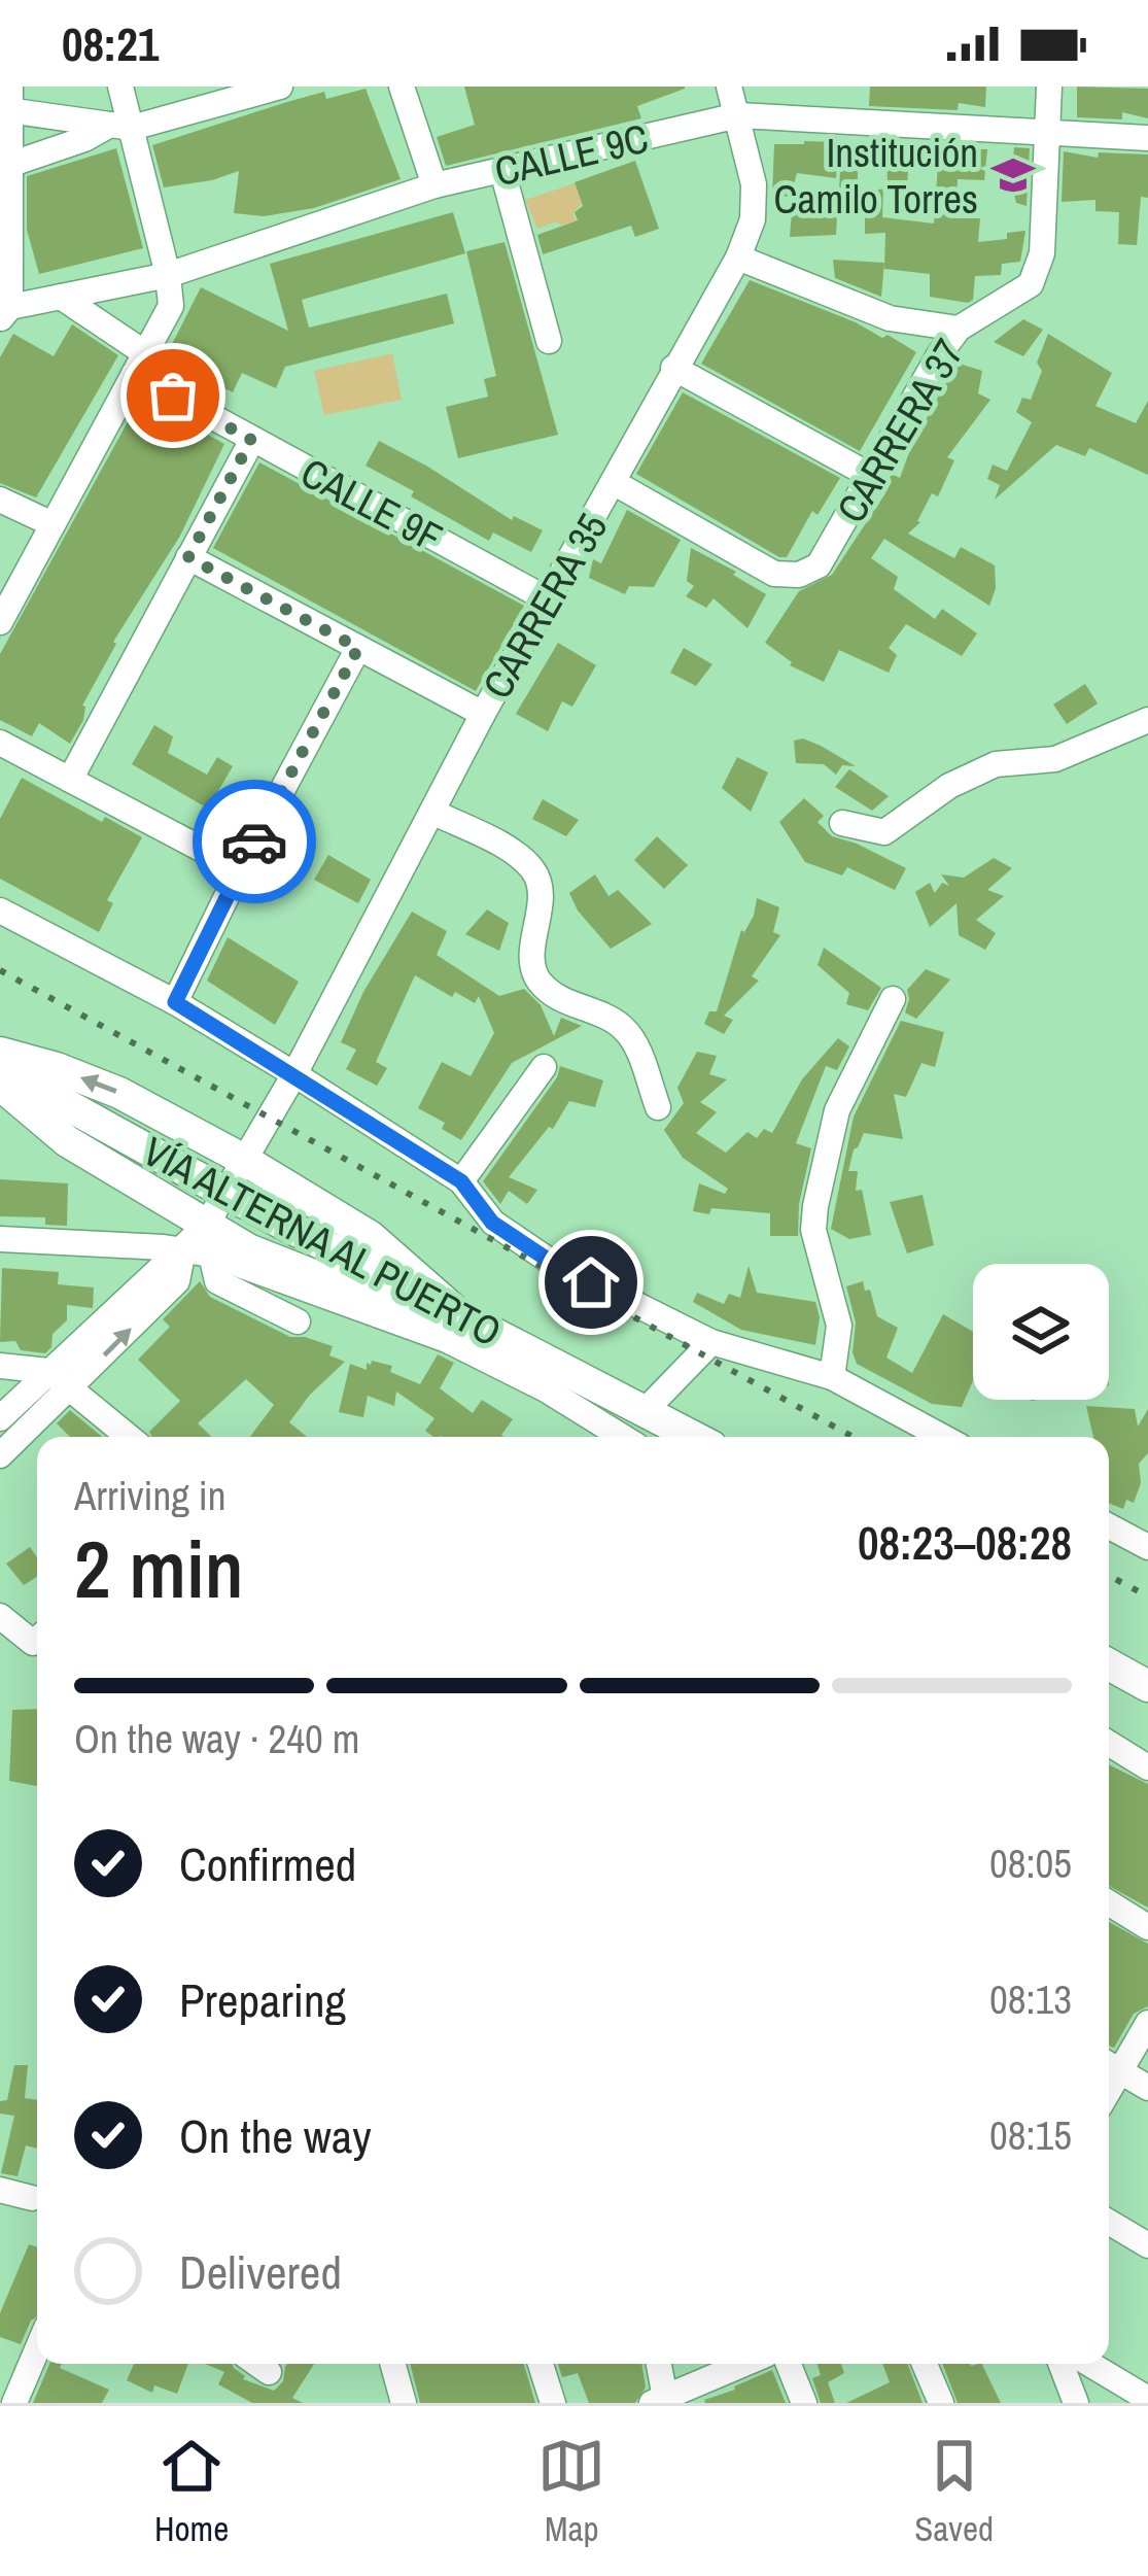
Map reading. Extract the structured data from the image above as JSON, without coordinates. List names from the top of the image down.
{
  "streets": {
    "main road": ["VÍA ALTERNA AL PUERTO"],
    "street": [
      "CALLE 9C",
      "CARRERA 37",
      "CALLE 9F",
      "CARRERA 35"
    ]
  },
  "crossings": [
    ["CALLE 9C", "CARRERA 37"],
    ["CALLE 9C", "CALLE 9F"],
    ["CALLE 9C", "CARRERA 35"],
    ["CARRERA 37", "CARRERA 35"],
    ["CALLE 9F", "CARRERA 35"]
  ],
  "places": {
    "school or university": ["Institución Camilo Torres"]
  },
  "page": {
    "status": "08:21",
    "heading": ["2 min", "Arriving in", "08:23–08:28"],
    "bar": "On the way · 240 m",
    "list": [
      ["Confirmed", "08:05"],
      ["Preparing", "08:13"],
      ["On the way", "08:15"],
      "Delivered"
    ],
    "tabs": ["Home", "Map", "Saved"]
  }
}
